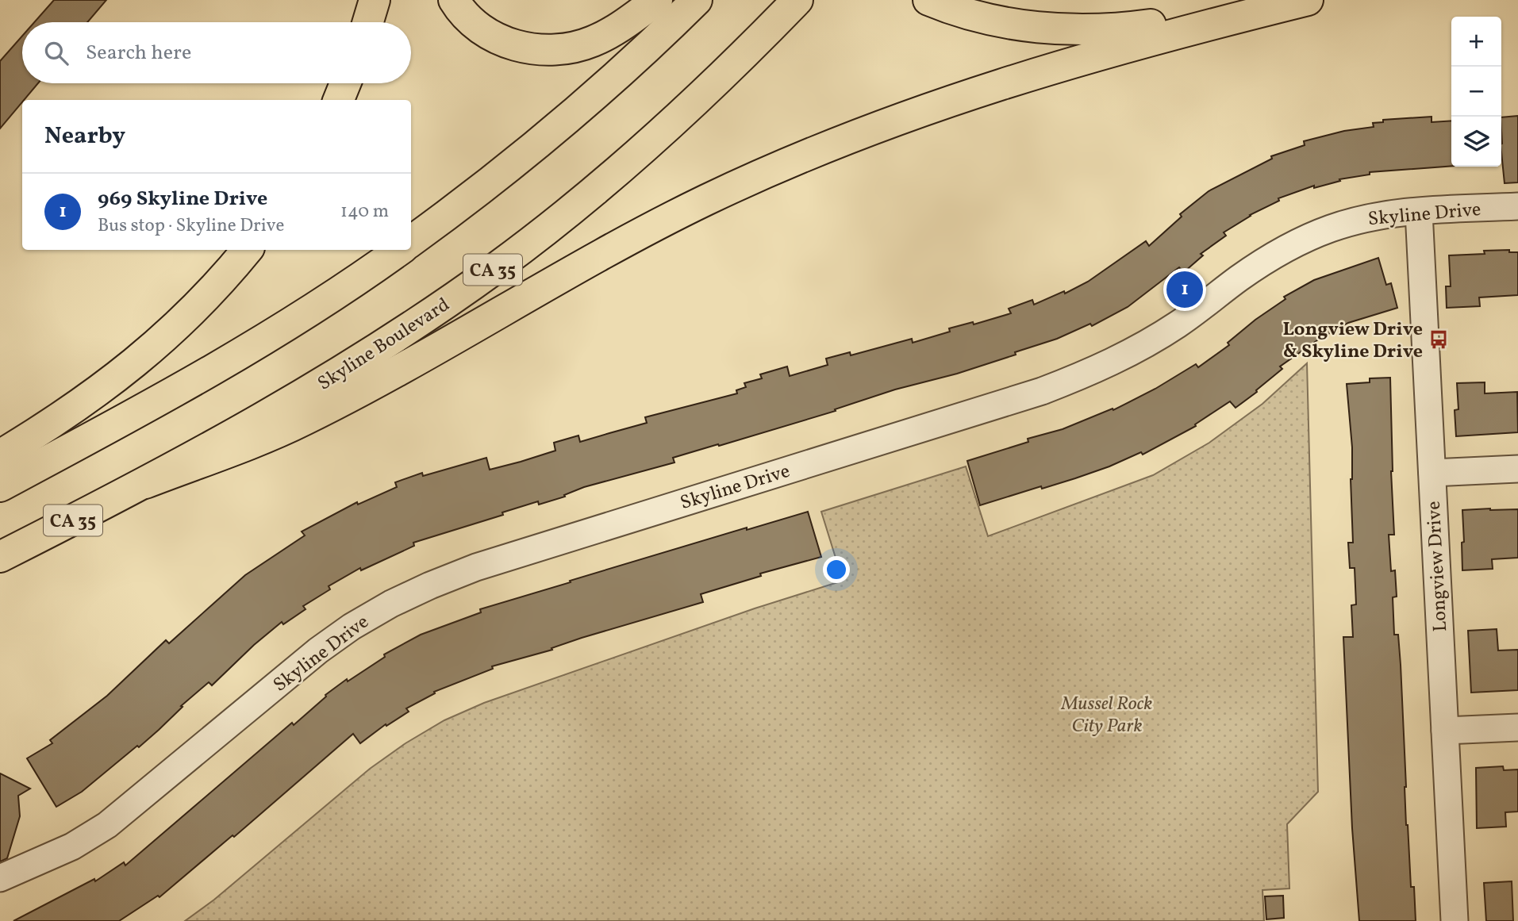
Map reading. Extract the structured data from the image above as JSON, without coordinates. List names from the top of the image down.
{
  "streets": {
    "main road": ["CA 35", "Skyline Boulevard"],
    "street": ["Skyline Drive", "Longview Drive"]
  },
  "crossings": [
    ["Skyline Drive", "Longview Drive"]
  ],
  "parks": ["Mussel Rock City Park"],
  "places": {
    "bus stop": ["Longview Drive & Skyline Drive"]
  },
  "page": {
    "map_buttons": ["+", "−"],
    "search": "Search here",
    "heading": "Nearby",
    "list": [
      {
        "mark": "1",
        "name": "969 Skyline Drive",
        "note": "Bus stop · Skyline Drive",
        "value": "140 m"
      }
    ],
    "pins": "1"
  }
}
